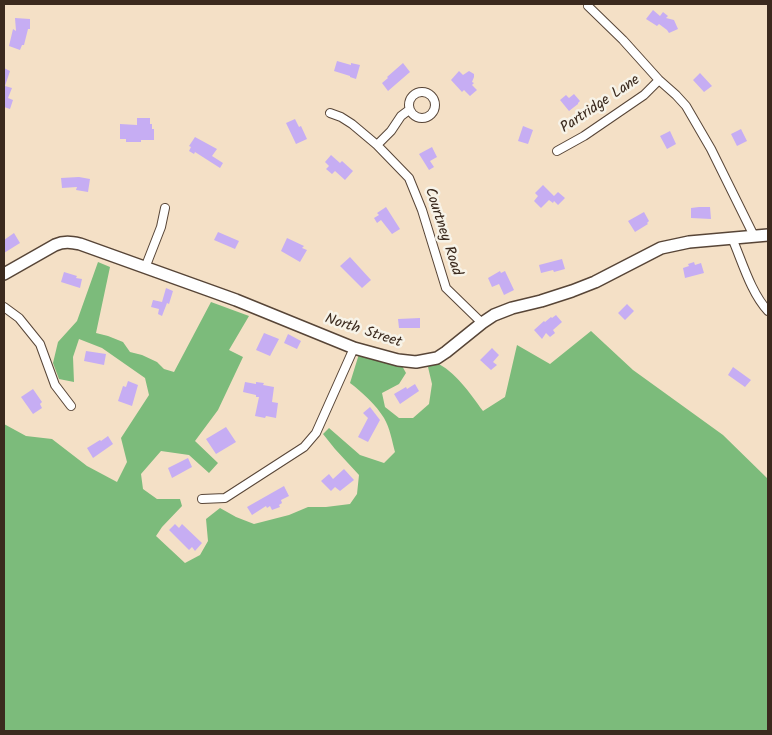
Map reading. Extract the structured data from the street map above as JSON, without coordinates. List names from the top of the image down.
{
  "streets": {
    "street": ["Partridge Lane", "Courtney Road", "North Street"]
  },
  "crossings": [
    ["Courtney Road", "North Street"]
  ]
}
